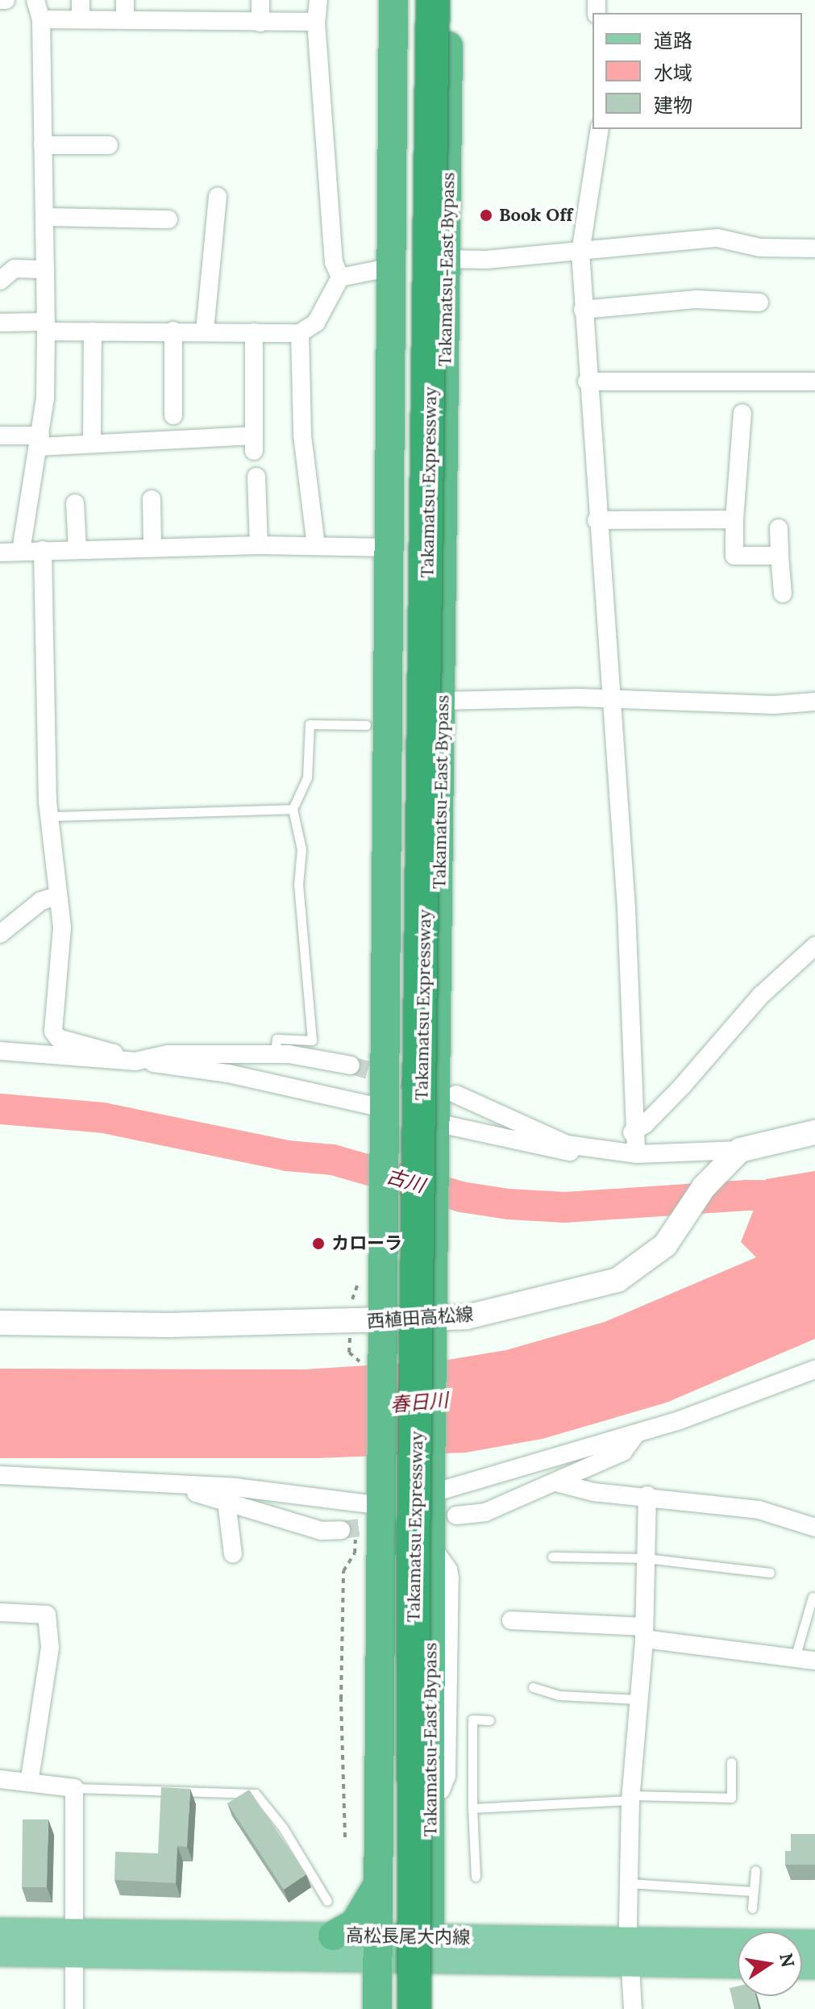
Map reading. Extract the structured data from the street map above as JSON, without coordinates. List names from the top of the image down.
{
  "streets": {
    "highway": ["Takamatsu-East Bypass", "Takamatsu Expressway"],
    "main road": ["西植田高松線", "高松長尾大内線"]
  },
  "crossings": [
    ["Takamatsu-East Bypass", "西植田高松線"],
    ["Takamatsu-East Bypass", "高松長尾大内線"]
  ],
  "water": ["古川", "春日川"],
  "places": ["Book Off", "カローラ"],
  "legend": ["道路", "水域", "建物"],
  "north": "right"
}
